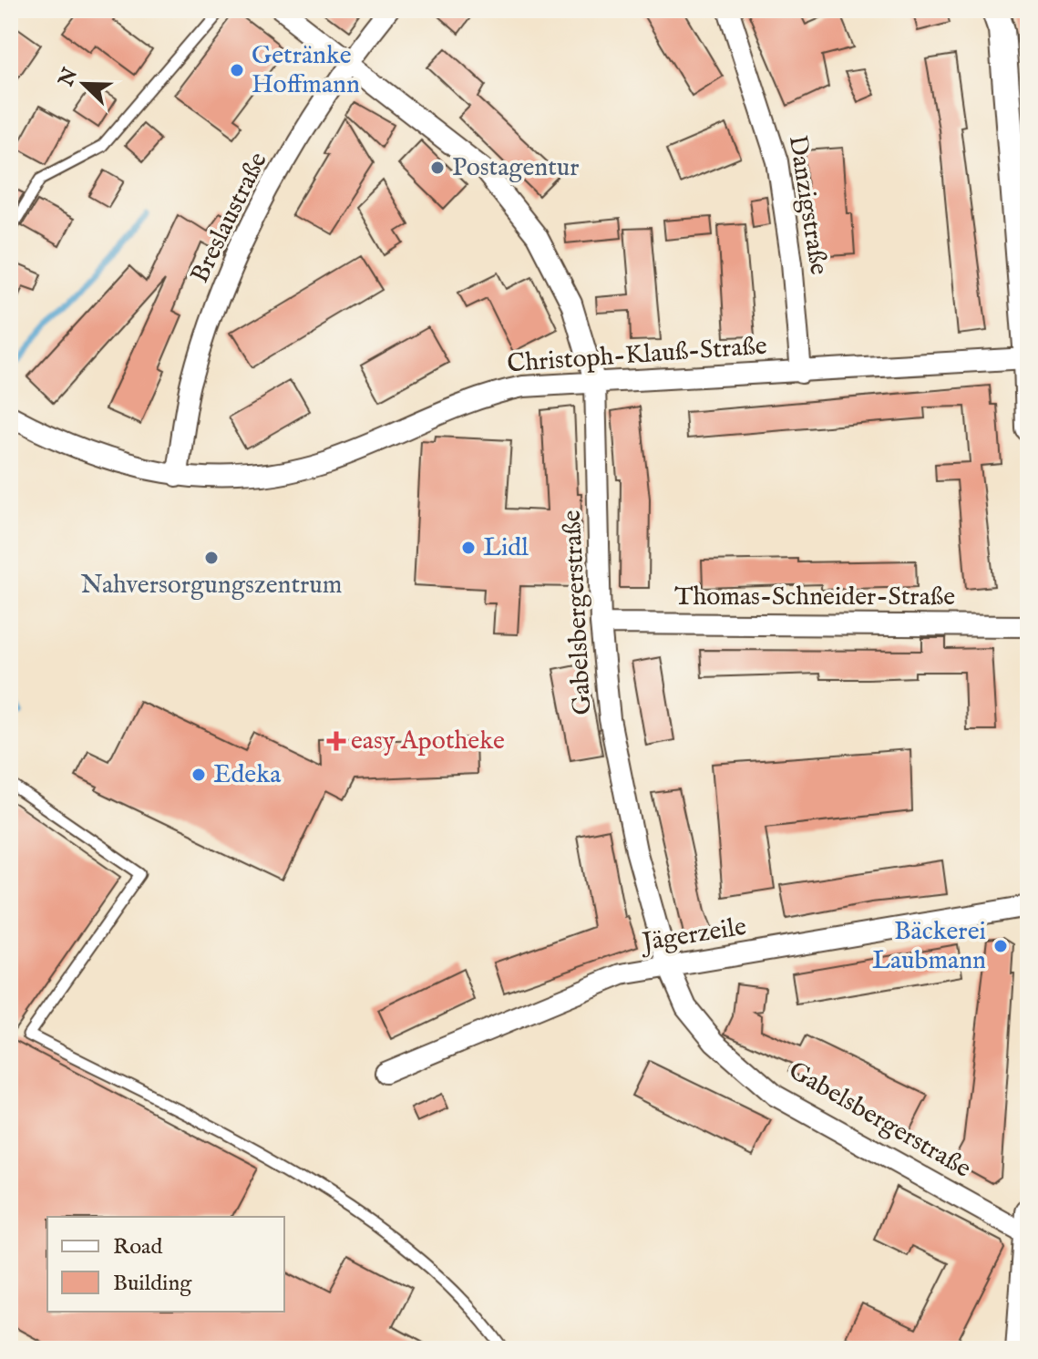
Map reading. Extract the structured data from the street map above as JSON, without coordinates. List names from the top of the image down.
{
  "streets": {
    "street": [
      "Danzigstraße",
      "Breslaustraße",
      "Christoph-Klauß-Straße",
      "Thomas-Schneider-Straße",
      "Gabelsbergerstraße",
      "Jägerzeile"
    ]
  },
  "crossings": [
    ["Danzigstraße", "Christoph-Klauß-Straße"],
    ["Breslaustraße", "Christoph-Klauß-Straße"],
    ["Breslaustraße", "Gabelsbergerstraße"],
    ["Christoph-Klauß-Straße", "Gabelsbergerstraße"],
    ["Thomas-Schneider-Straße", "Gabelsbergerstraße"],
    ["Gabelsbergerstraße", "Jägerzeile"]
  ],
  "places": {
    "other": [
      "Getränke Hoffmann",
      "Postagentur",
      "Lidl",
      "Nahversorgungszentrum",
      "Edeka",
      "Bäckerei Laubmann"
    ],
    "health": ["easy Apotheke"]
  },
  "legend": ["Road", "Building"],
  "north": "top left"
}
